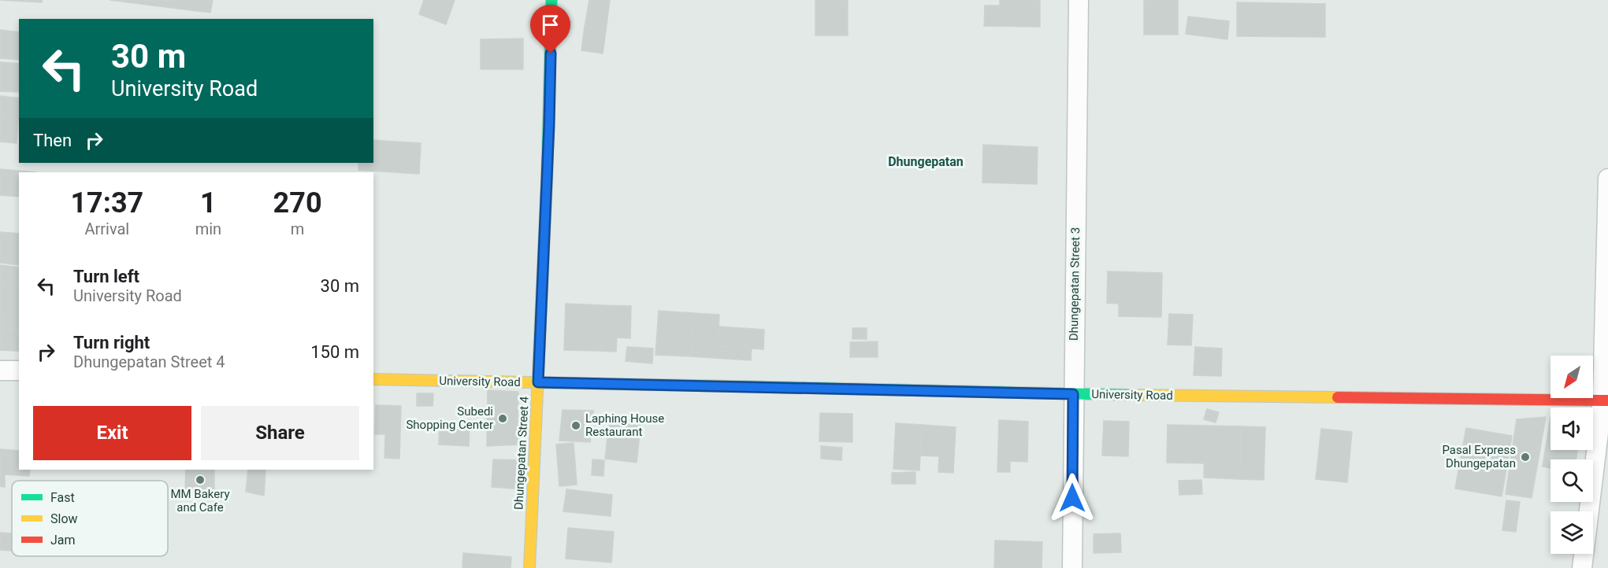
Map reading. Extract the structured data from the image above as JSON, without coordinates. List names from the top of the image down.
{
  "streets": {
    "street": ["Dhungepatan Street 3", "University Road", "Dhungepatan Street 4"]
  },
  "crossings": [
    ["Dhungepatan Street 3", "University Road"],
    ["University Road", "Dhungepatan Street 4"]
  ],
  "districts": ["Dhungepatan"],
  "places": [
    "Subedi Shopping Center",
    "Laphing House Restaurant",
    "Pasal Express Dhungepatan",
    "MM Bakery and Cafe"
  ],
  "legend": ["Fast", "Slow", "Jam"],
  "north": "bottom left",
  "page": {
    "turn": ["30 m", "University Road"],
    "then": "Then",
    "eta": [
      "17:37",
      "Arrival",
      "1",
      "min",
      "270",
      "m"
    ],
    "list": [
      {
        "name": "Turn left",
        "note": "University Road",
        "value": "30 m"
      },
      {
        "name": "Turn right",
        "note": "Dhungepatan Street 4",
        "value": "150 m"
      }
    ],
    "buttons": ["Exit", "Share"]
  }
}
